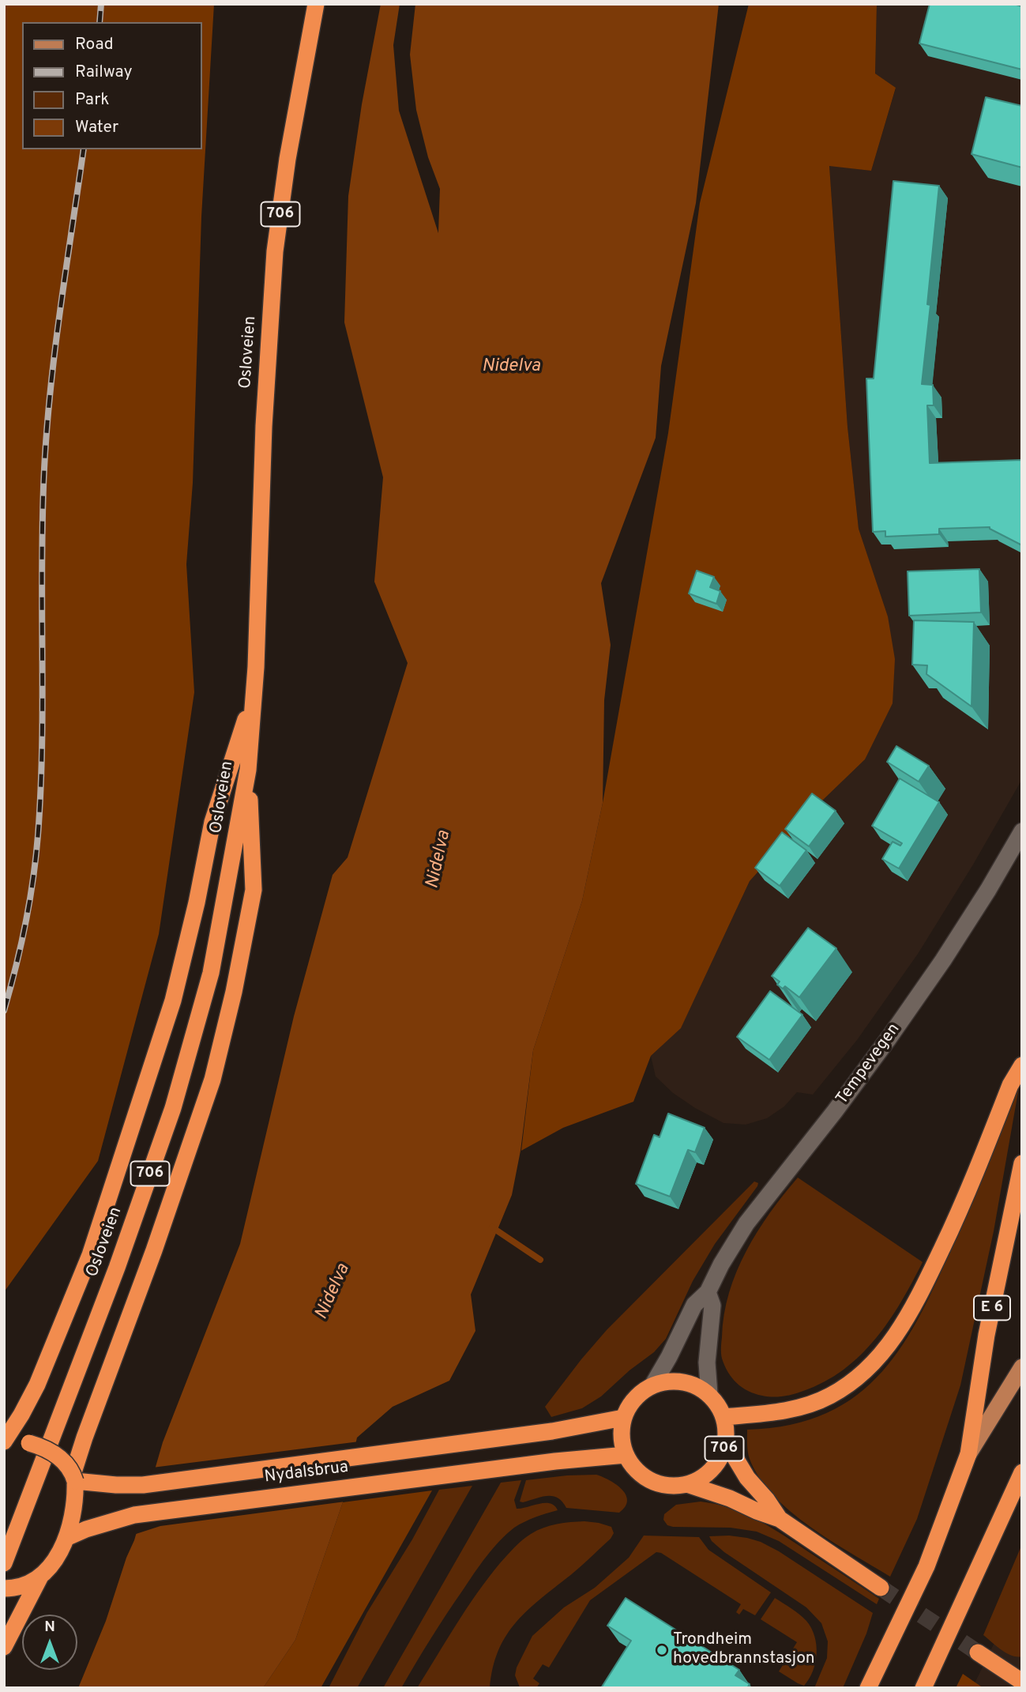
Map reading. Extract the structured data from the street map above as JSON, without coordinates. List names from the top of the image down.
{
  "streets": {
    "highway": [
      "706",
      "Osloveien",
      "E 6",
      "Nydalsbrua"
    ],
    "street": ["Tempevegen"]
  },
  "crossings": [
    ["706", "Osloveien"],
    ["706", "Tempevegen"],
    ["706", "Nydalsbrua"],
    ["Tempevegen", "Nydalsbrua"]
  ],
  "water": ["Nidelva"],
  "places": ["Trondheim hovedbrannstasjon"],
  "legend": [
    "Road",
    "Railway",
    "Park",
    "Water"
  ],
  "north": "top"
}
